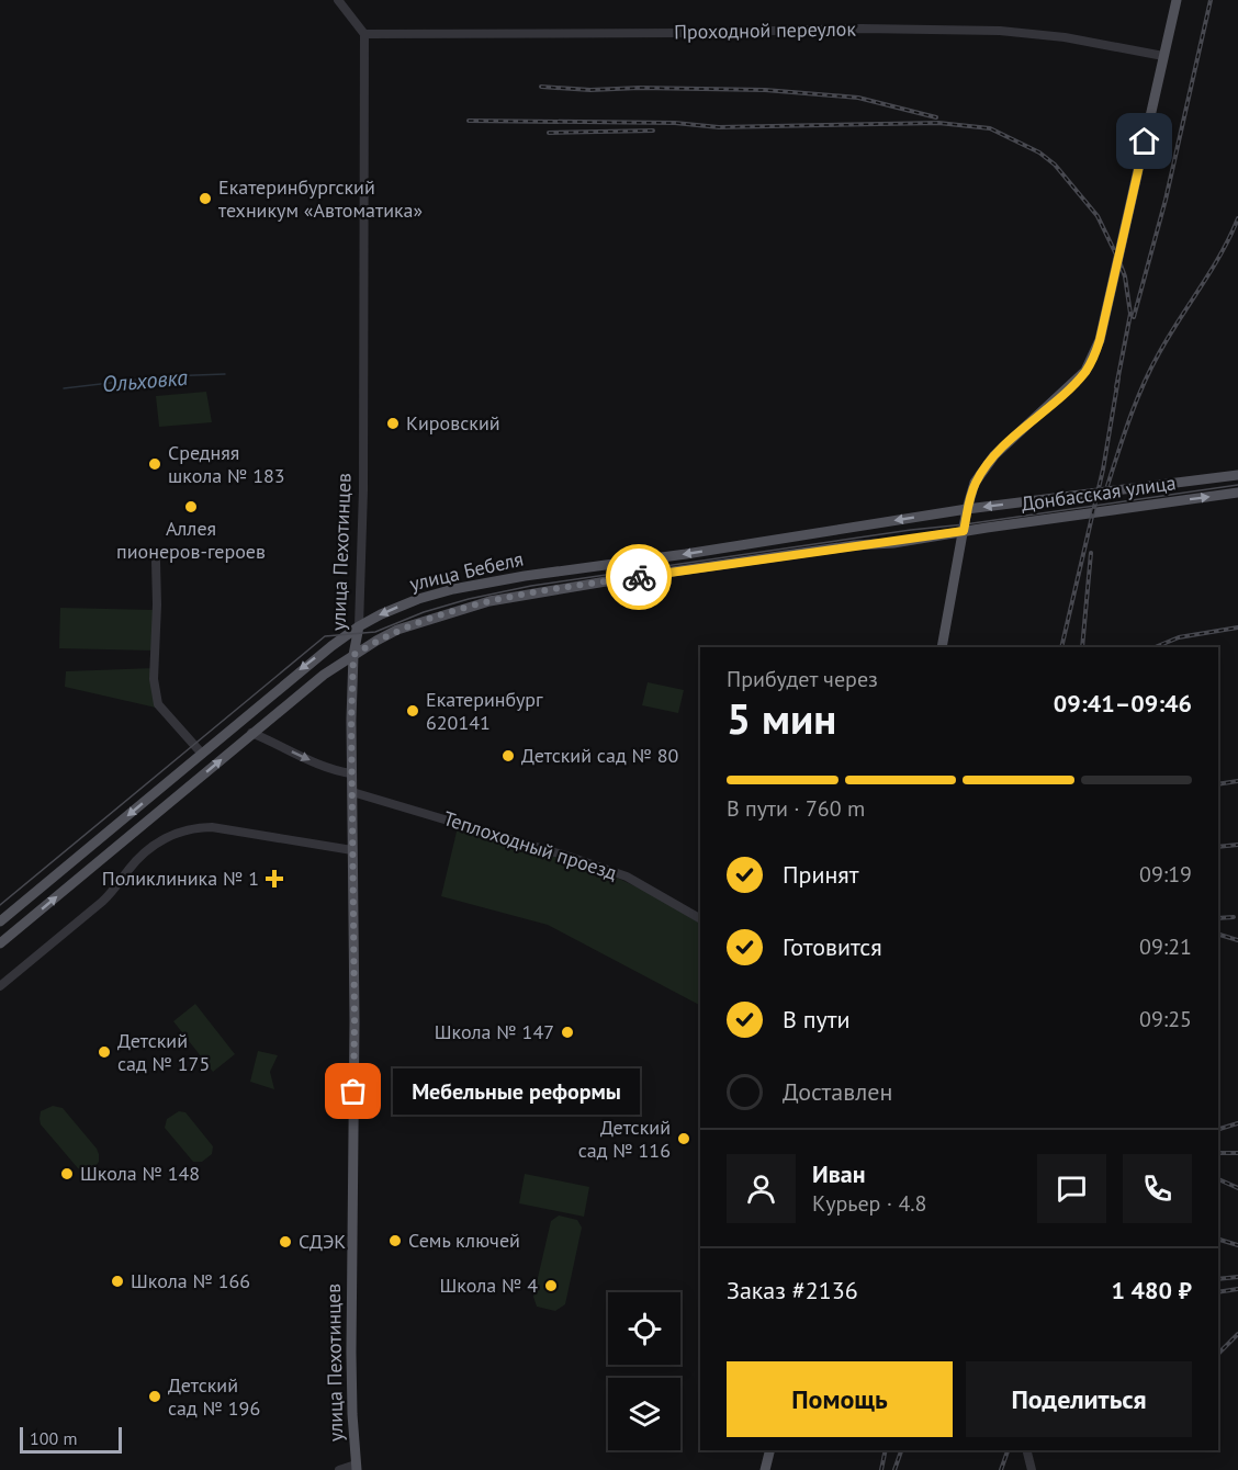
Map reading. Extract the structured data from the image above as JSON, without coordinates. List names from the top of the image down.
{
  "streets": {
    "main road": ["Донбасская улица", "улица Пехотинцев", "улица Бебеля"],
    "street": ["Проходной переулок", "Теплоходный проезд"]
  },
  "crossings": [
    ["Проходной переулок", "улица Пехотинцев"],
    ["Донбасская улица", "улица Бебеля"],
    ["улица Пехотинцев", "улица Бебеля"],
    ["улица Пехотинцев", "Теплоходный проезд"]
  ],
  "water": ["Ольховка"],
  "places": {
    "other": [
      "Екатеринбургский техникум «Автоматика»",
      "Кировский",
      "Средняя школа № 183",
      "Аллея пионеров-героев",
      "Екатеринбург 620141",
      "Детский сад № 80",
      "Школа № 147",
      "Детский сад № 175",
      "Мебельные реформы",
      "Детский сад № 116",
      "Школа № 148",
      "Семь ключей",
      "СДЭК",
      "Школа № 166",
      "Школа № 4",
      "Детский сад № 196"
    ],
    "health": ["Поликлиника № 1"]
  },
  "scale_bar": "100 m",
  "page": {
    "heading": ["5 мин", "Прибудет через", "09:41–09:46"],
    "panel": [
      "Иван",
      "Курьер · 4.8",
      "Заказ #2136",
      "1 480 ₽"
    ],
    "bar": "В пути · 760 m",
    "list": [
      ["Принят", "09:19"],
      ["Готовится", "09:21"],
      ["В пути", "09:25"],
      "Доставлен"
    ],
    "bubble": "Мебельные реформы",
    "buttons": ["Помощь", "Поделиться"],
    "scale": "100 m"
  }
}
